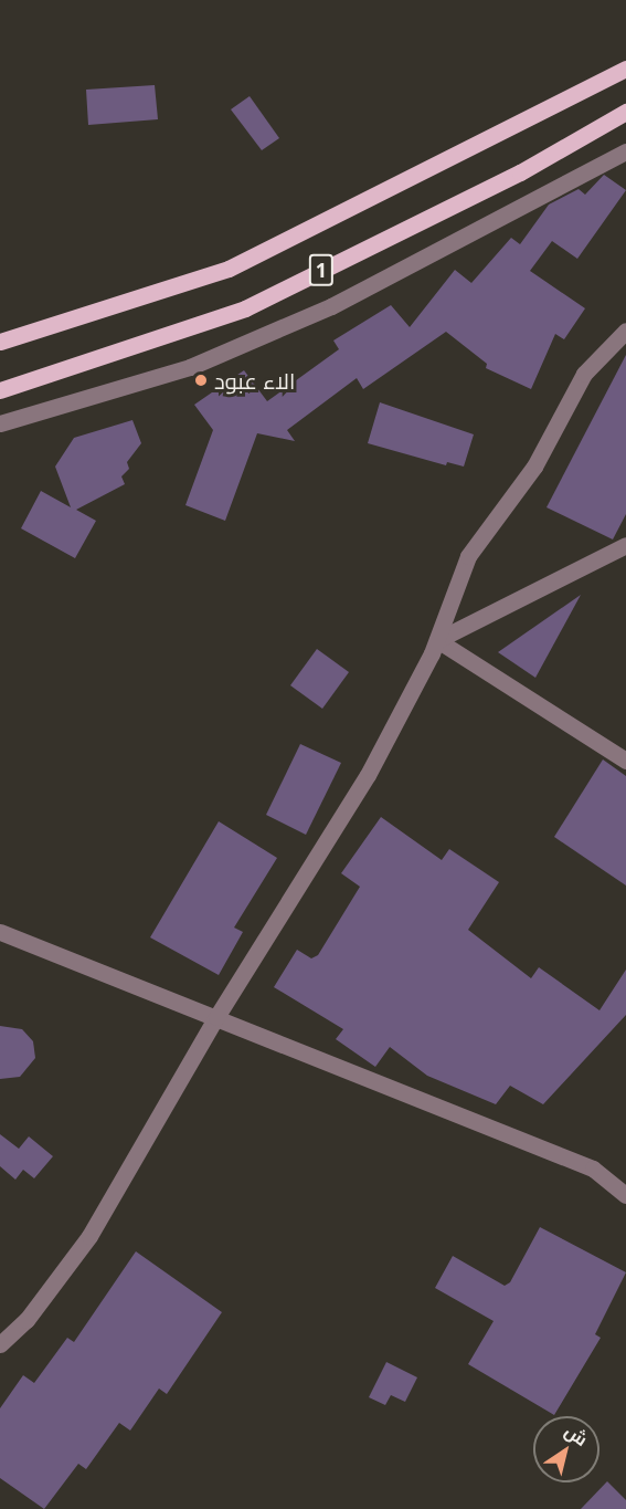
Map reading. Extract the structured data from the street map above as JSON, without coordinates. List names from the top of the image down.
{
  "streets": {
    "main road": ["1"]
  },
  "places": ["الاء عبود"],
  "north": "top right"
}
